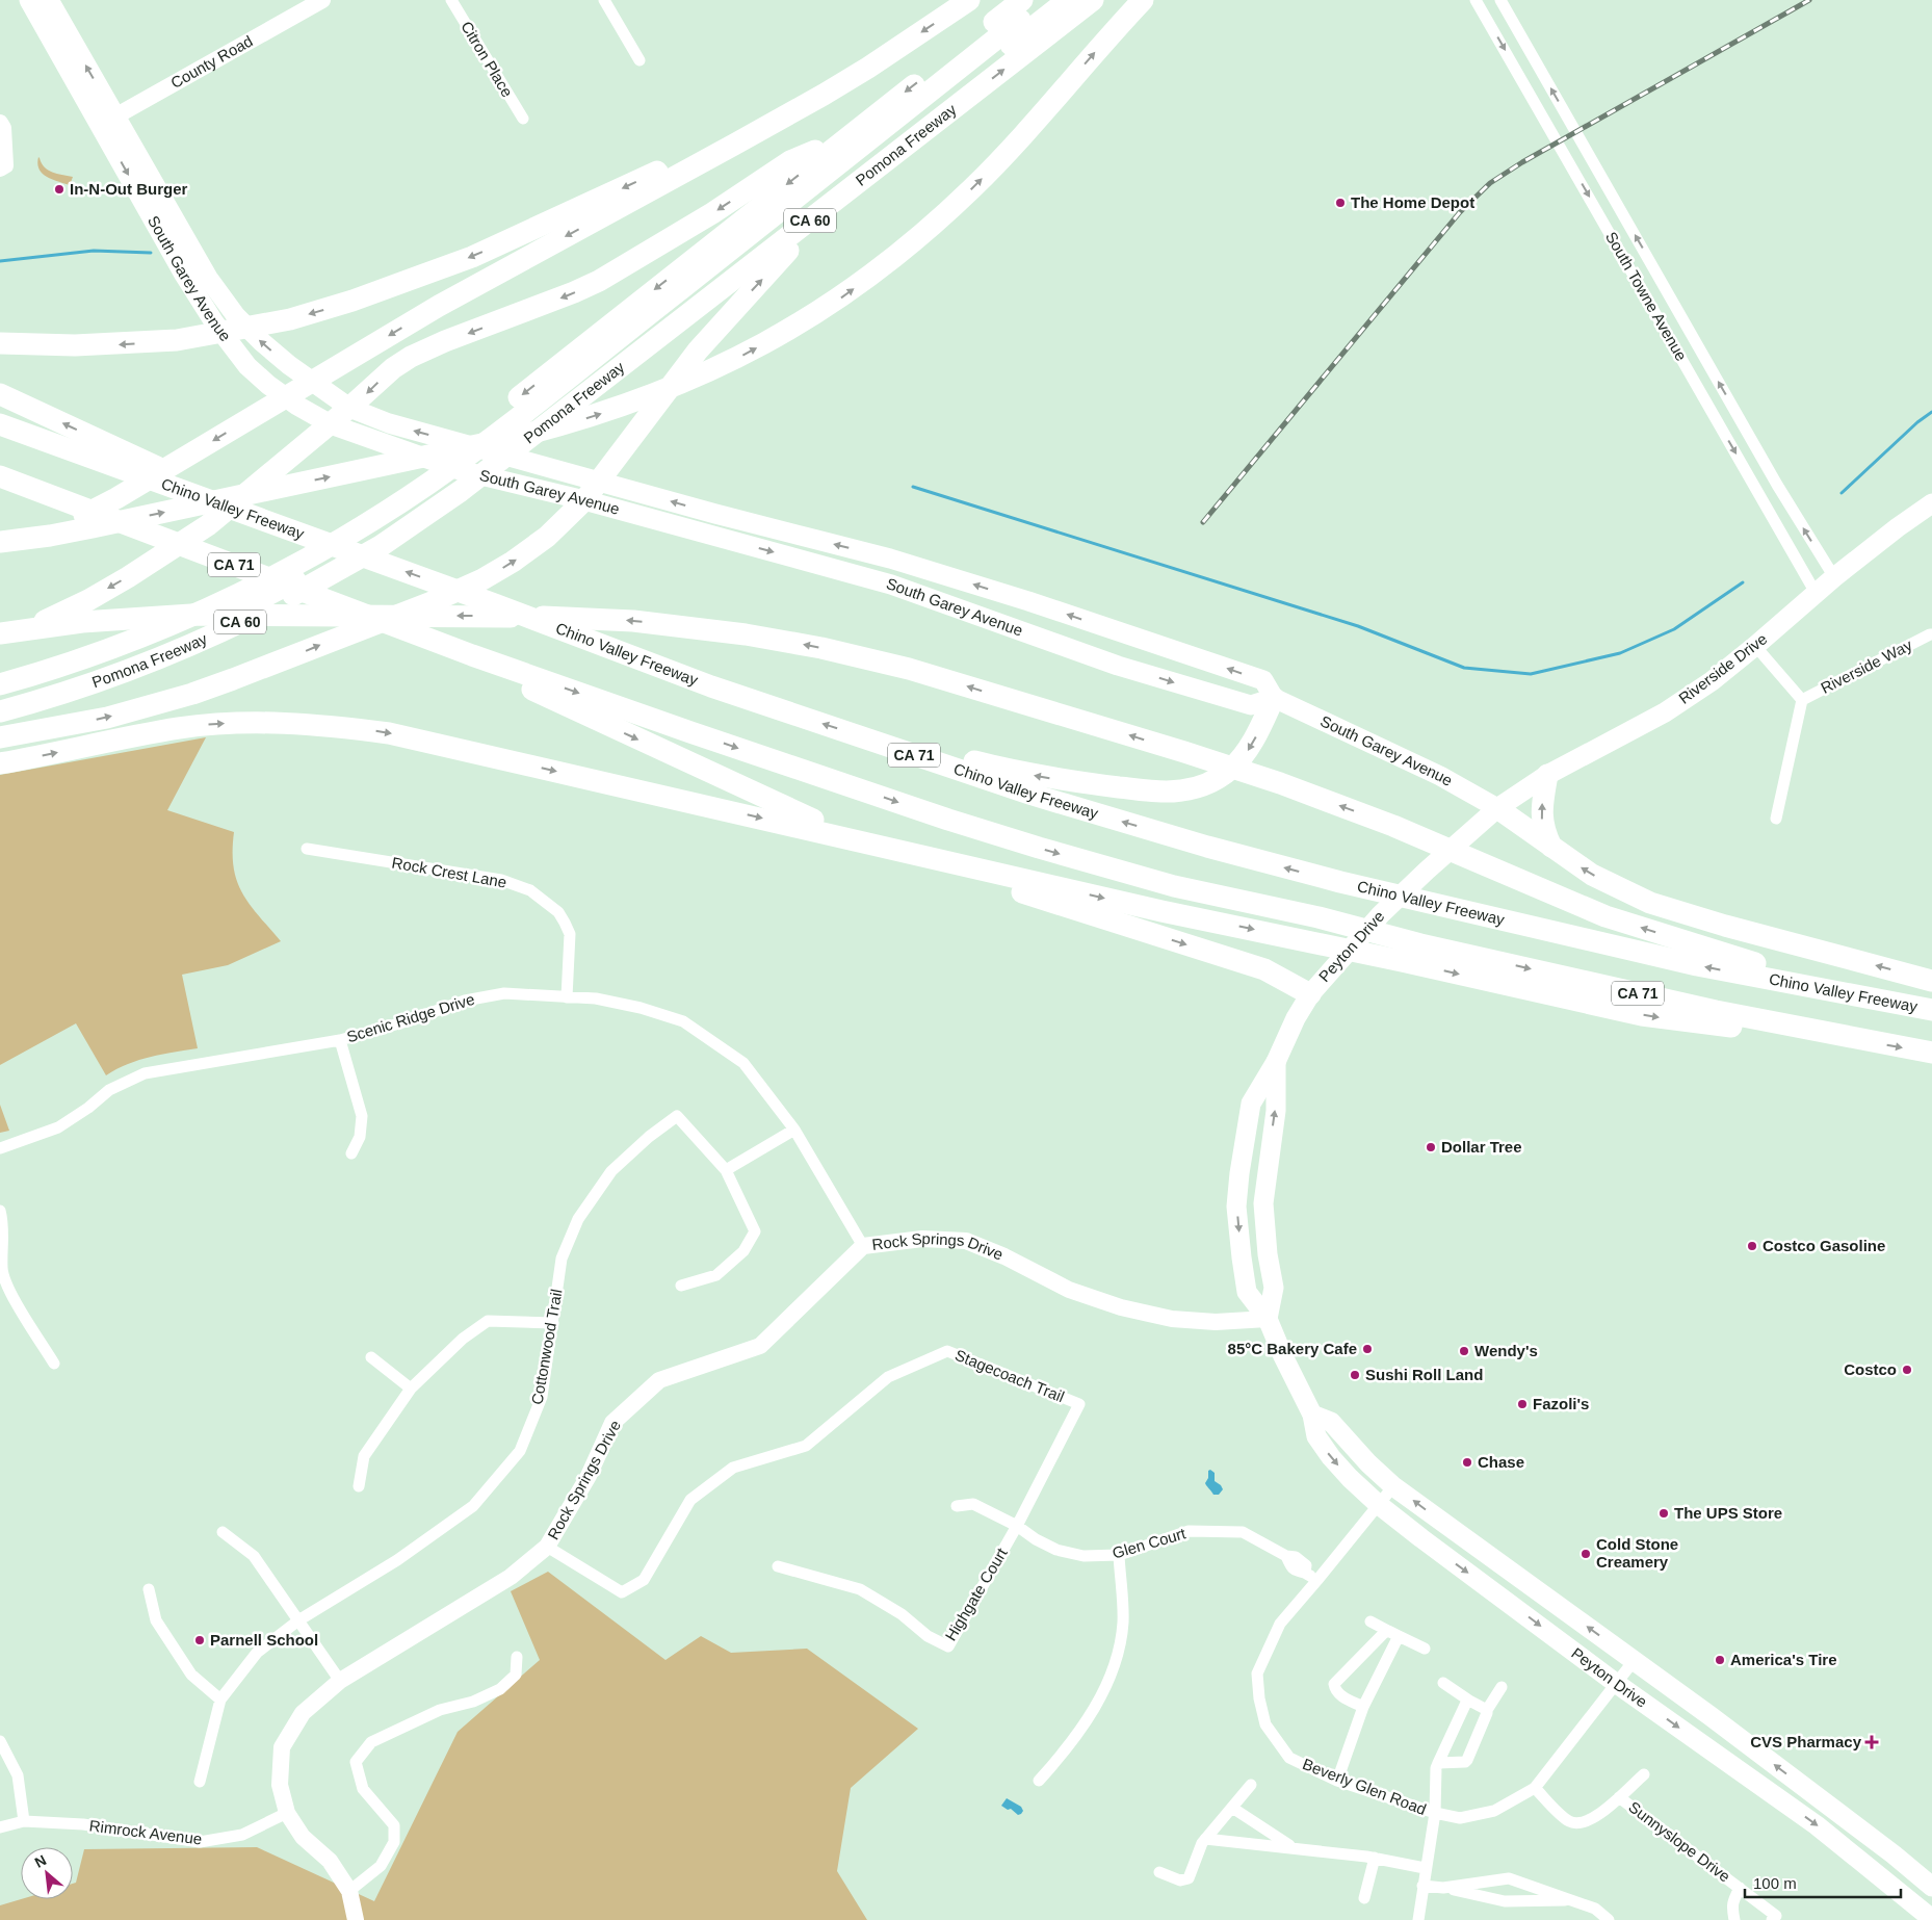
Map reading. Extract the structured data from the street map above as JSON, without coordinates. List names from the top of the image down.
{
  "streets": {
    "highway": [
      "Pomona Freeway",
      "CA 60",
      "Chino Valley Freeway",
      "CA 71"
    ],
    "main road": ["South Garey Avenue", "Riverside Drive", "Peyton Drive"],
    "street": [
      "Citron Place",
      "County Road",
      "South Towne Avenue",
      "Riverside Way",
      "Rock Crest Lane",
      "Scenic Ridge Drive",
      "Rock Springs Drive",
      "Cottonwood Trail",
      "Stagecoach Trail",
      "Glen Court",
      "Highgate Court",
      "Beverly Glen Road",
      "Rimrock Avenue",
      "Sunnyslope Drive"
    ]
  },
  "crossings": [
    ["County Road", "South Garey Avenue"],
    ["South Garey Avenue", "Riverside Drive"],
    ["South Garey Avenue", "Peyton Drive"],
    ["South Towne Avenue", "Riverside Drive"],
    ["Riverside Drive", "Peyton Drive"],
    ["Rock Crest Lane", "Scenic Ridge Drive"],
    ["Peyton Drive", "Rock Springs Drive"],
    ["Peyton Drive", "Beverly Glen Road"],
    ["Scenic Ridge Drive", "Rock Springs Drive"],
    ["Rock Springs Drive", "Stagecoach Trail"],
    ["Rock Springs Drive", "Rimrock Avenue"],
    ["Stagecoach Trail", "Highgate Court"],
    ["Glen Court", "Highgate Court"],
    ["Glen Court", "Beverly Glen Road"]
  ],
  "places": {
    "other": [
      "In-N-Out Burger",
      "The Home Depot",
      "Dollar Tree",
      "Costco Gasoline",
      "85°C Bakery Cafe",
      "Wendy's",
      "Costco",
      "Sushi Roll Land",
      "Fazoli's",
      "Chase",
      "The UPS Store",
      "Cold Stone Creamery",
      "Parnell School",
      "America's Tire"
    ],
    "health": ["CVS Pharmacy"]
  },
  "scale_bar": "100 m",
  "north": "top left"
}
